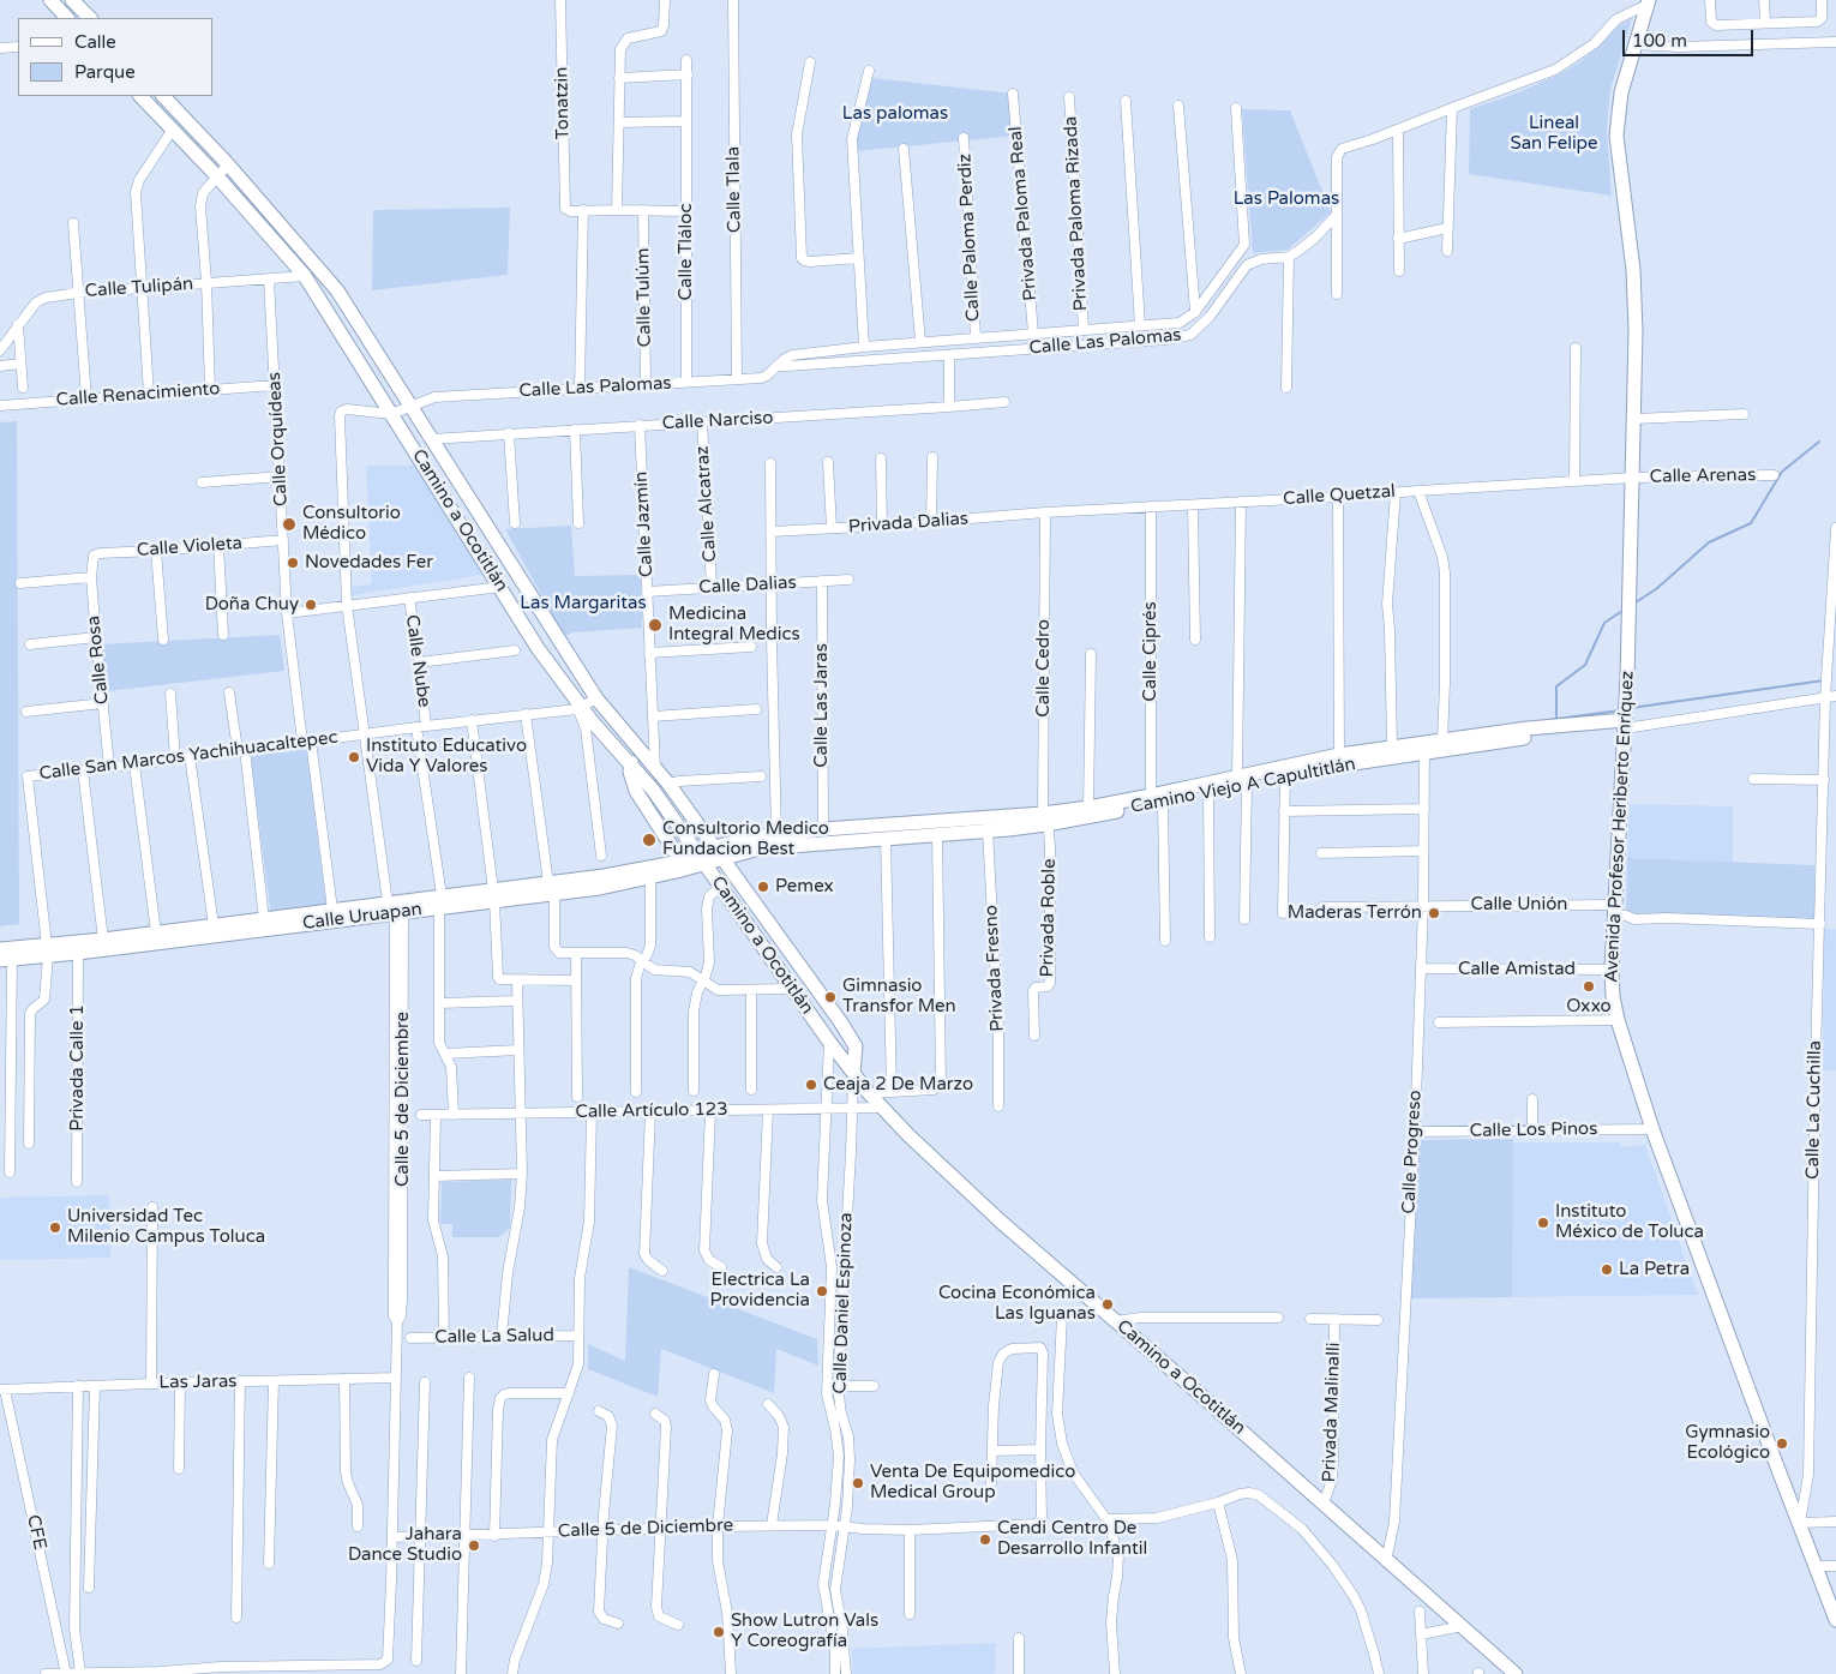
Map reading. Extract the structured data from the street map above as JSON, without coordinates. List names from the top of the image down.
{
  "streets": {
    "main road": [
      "Camino a Ocotitlán",
      "Camino Viejo A Capultitlán",
      "Avenida Profesor Heriberto Enríquez",
      "Calle Uruapan"
    ],
    "street": [
      "Tonatzin",
      "Calle Tlala",
      "Privada Paloma Real",
      "Privada Paloma Rizada",
      "Calle Paloma Perdiz",
      "Calle Tláloc",
      "Calle Tulipán",
      "Calle Tulúm",
      "Calle Las Palomas",
      "Calle Renacimiento",
      "Calle Narciso",
      "Calle Orquídeas",
      "Calle Arenas",
      "Calle Quetzal",
      "Calle Alcatraz",
      "Privada Dalias",
      "Calle Jazmín",
      "Calle Violeta",
      "Calle Dalias",
      "Calle Ciprés",
      "Calle Rosa",
      "Calle Nube",
      "Calle Cedro",
      "Calle Las Jaras",
      "Calle San Marcos Yachihuacaltepec",
      "Calle Unión",
      "Privada Roble",
      "Privada Fresno",
      "Calle Amistad",
      "Privada Calle 1",
      "Calle 5 de Diciembre",
      "Calle La Cuchilla",
      "Calle Artículo 123",
      "Calle Los Pinos",
      "Calle Progreso",
      "Calle Daniel Espinoza",
      "Calle La Salud",
      "Las Jaras",
      "Privada Malinalli",
      "CFE"
    ]
  },
  "crossings": [
    ["Calle Tlala", "Calle Las Palomas"],
    ["Privada Paloma Real", "Calle Las Palomas"],
    ["Privada Paloma Rizada", "Calle Las Palomas"],
    ["Calle Paloma Perdiz", "Calle Las Palomas"],
    ["Calle Tláloc", "Calle Las Palomas"],
    ["Calle Tulipán", "Calle Orquídeas"],
    ["Calle Tulipán", "Camino a Ocotitlán"],
    ["Calle Tulúm", "Calle Las Palomas"],
    ["Calle Las Palomas", "Camino a Ocotitlán"],
    ["Calle Las Palomas", "Calle 5 de Diciembre"],
    ["Calle Renacimiento", "Calle Orquídeas"],
    ["Calle Narciso", "Calle Alcatraz"],
    ["Calle Narciso", "Camino a Ocotitlán"],
    ["Calle Narciso", "Calle Jazmín"],
    ["Calle Orquídeas", "Calle Violeta"],
    ["Calle Orquídeas", "Calle San Marcos Yachihuacaltepec"],
    ["Calle Orquídeas", "Calle Uruapan"],
    ["Calle Arenas", "Calle Quetzal"],
    ["Calle Arenas", "Avenida Profesor Heriberto Enríquez"],
    ["Calle Quetzal", "Privada Dalias"],
    ["Calle Quetzal", "Calle Ciprés"],
    ["Calle Quetzal", "Calle Cedro"],
    ["Calle Quetzal", "Avenida Profesor Heriberto Enríquez"],
    ["Calle Alcatraz", "Calle Dalias"],
    ["Camino a Ocotitlán", "Calle Jazmín"],
    ["Camino a Ocotitlán", "Calle San Marcos Yachihuacaltepec"],
    ["Camino a Ocotitlán", "Camino Viejo A Capultitlán"],
    ["Camino a Ocotitlán", "Calle Uruapan"],
    ["Camino a Ocotitlán", "Calle 5 de Diciembre"],
    ["Camino a Ocotitlán", "Calle Artículo 123"],
    ["Camino a Ocotitlán", "Calle Progreso"],
    ["Camino a Ocotitlán", "Calle Daniel Espinoza"],
    ["Camino a Ocotitlán", "Privada Malinalli"],
    ["Privada Dalias", "Calle Cedro"],
    ["Calle Jazmín", "Calle Dalias"],
    ["Calle Violeta", "Calle Rosa"],
    ["Calle Dalias", "Calle Las Jaras"],
    ["Calle Ciprés", "Camino Viejo A Capultitlán"],
    ["Calle Rosa", "Calle San Marcos Yachihuacaltepec"],
    ["Calle Nube", "Calle San Marcos Yachihuacaltepec"],
    ["Calle Nube", "Calle Uruapan"],
    ["Calle Nube", "Calle Artículo 123"],
    ["Calle Cedro", "Camino Viejo A Capultitlán"],
    ["Calle Cedro", "Privada Roble"],
    ["Calle Las Jaras", "Camino Viejo A Capultitlán"],
    ["Calle San Marcos Yachihuacaltepec", "Calle Uruapan"],
    ["Calle San Marcos Yachihuacaltepec", "Calle 5 de Diciembre"],
    ["Camino Viejo A Capultitlán", "Avenida Profesor Heriberto Enríquez"],
    ["Camino Viejo A Capultitlán", "Calle Uruapan"],
    ["Camino Viejo A Capultitlán", "Privada Roble"],
    ["Camino Viejo A Capultitlán", "Privada Fresno"],
    ["Camino Viejo A Capultitlán", "Calle La Cuchilla"],
    ["Camino Viejo A Capultitlán", "Calle Progreso"],
    ["Avenida Profesor Heriberto Enríquez", "Calle Unión"],
    ["Avenida Profesor Heriberto Enríquez", "Calle Amistad"],
    ["Avenida Profesor Heriberto Enríquez", "Calle La Cuchilla"],
    ["Avenida Profesor Heriberto Enríquez", "Calle Los Pinos"],
    ["Calle Unión", "Calle La Cuchilla"],
    ["Calle Unión", "Calle Progreso"],
    ["Calle Uruapan", "Privada Calle 1"],
    ["Calle Uruapan", "Calle 5 de Diciembre"],
    ["Calle Amistad", "Calle Progreso"],
    ["Calle 5 de Diciembre", "Calle Daniel Espinoza"],
    ["Calle 5 de Diciembre", "Las Jaras"],
    ["Calle Artículo 123", "Calle Daniel Espinoza"],
    ["Calle Los Pinos", "Calle Progreso"],
    ["Las Jaras", "CFE"]
  ],
  "parks": [
    "Las palomas",
    "Lineal San Felipe",
    "Las Palomas",
    "Las Margaritas"
  ],
  "places": [
    "Consultorio Médico",
    "Novedades Fer",
    "Doña Chuy",
    "Medicina Integral Medics",
    "Instituto Educativo Vida Y Valores",
    "Consultorio Medico Fundacion Best",
    "Pemex",
    "Maderas Terrón",
    "Oxxo",
    "Gimnasio Transfor Men",
    "Ceaja 2 De Marzo",
    "Instituto México de Toluca",
    "Universidad Tec Milenio Campus Toluca",
    "La Petra",
    "Electrica La Providencia",
    "Cocina Económica Las Iguanas",
    "Gymnasio Ecológico",
    "Venta De Equipomedico Medical Group",
    "Cendi Centro De Desarrollo Infantil",
    "Jahara Dance Studio",
    "Show Lutron Vals Y Coreografía"
  ],
  "legend": ["Calle", "Parque"],
  "scale_bar": "100 m"
}
